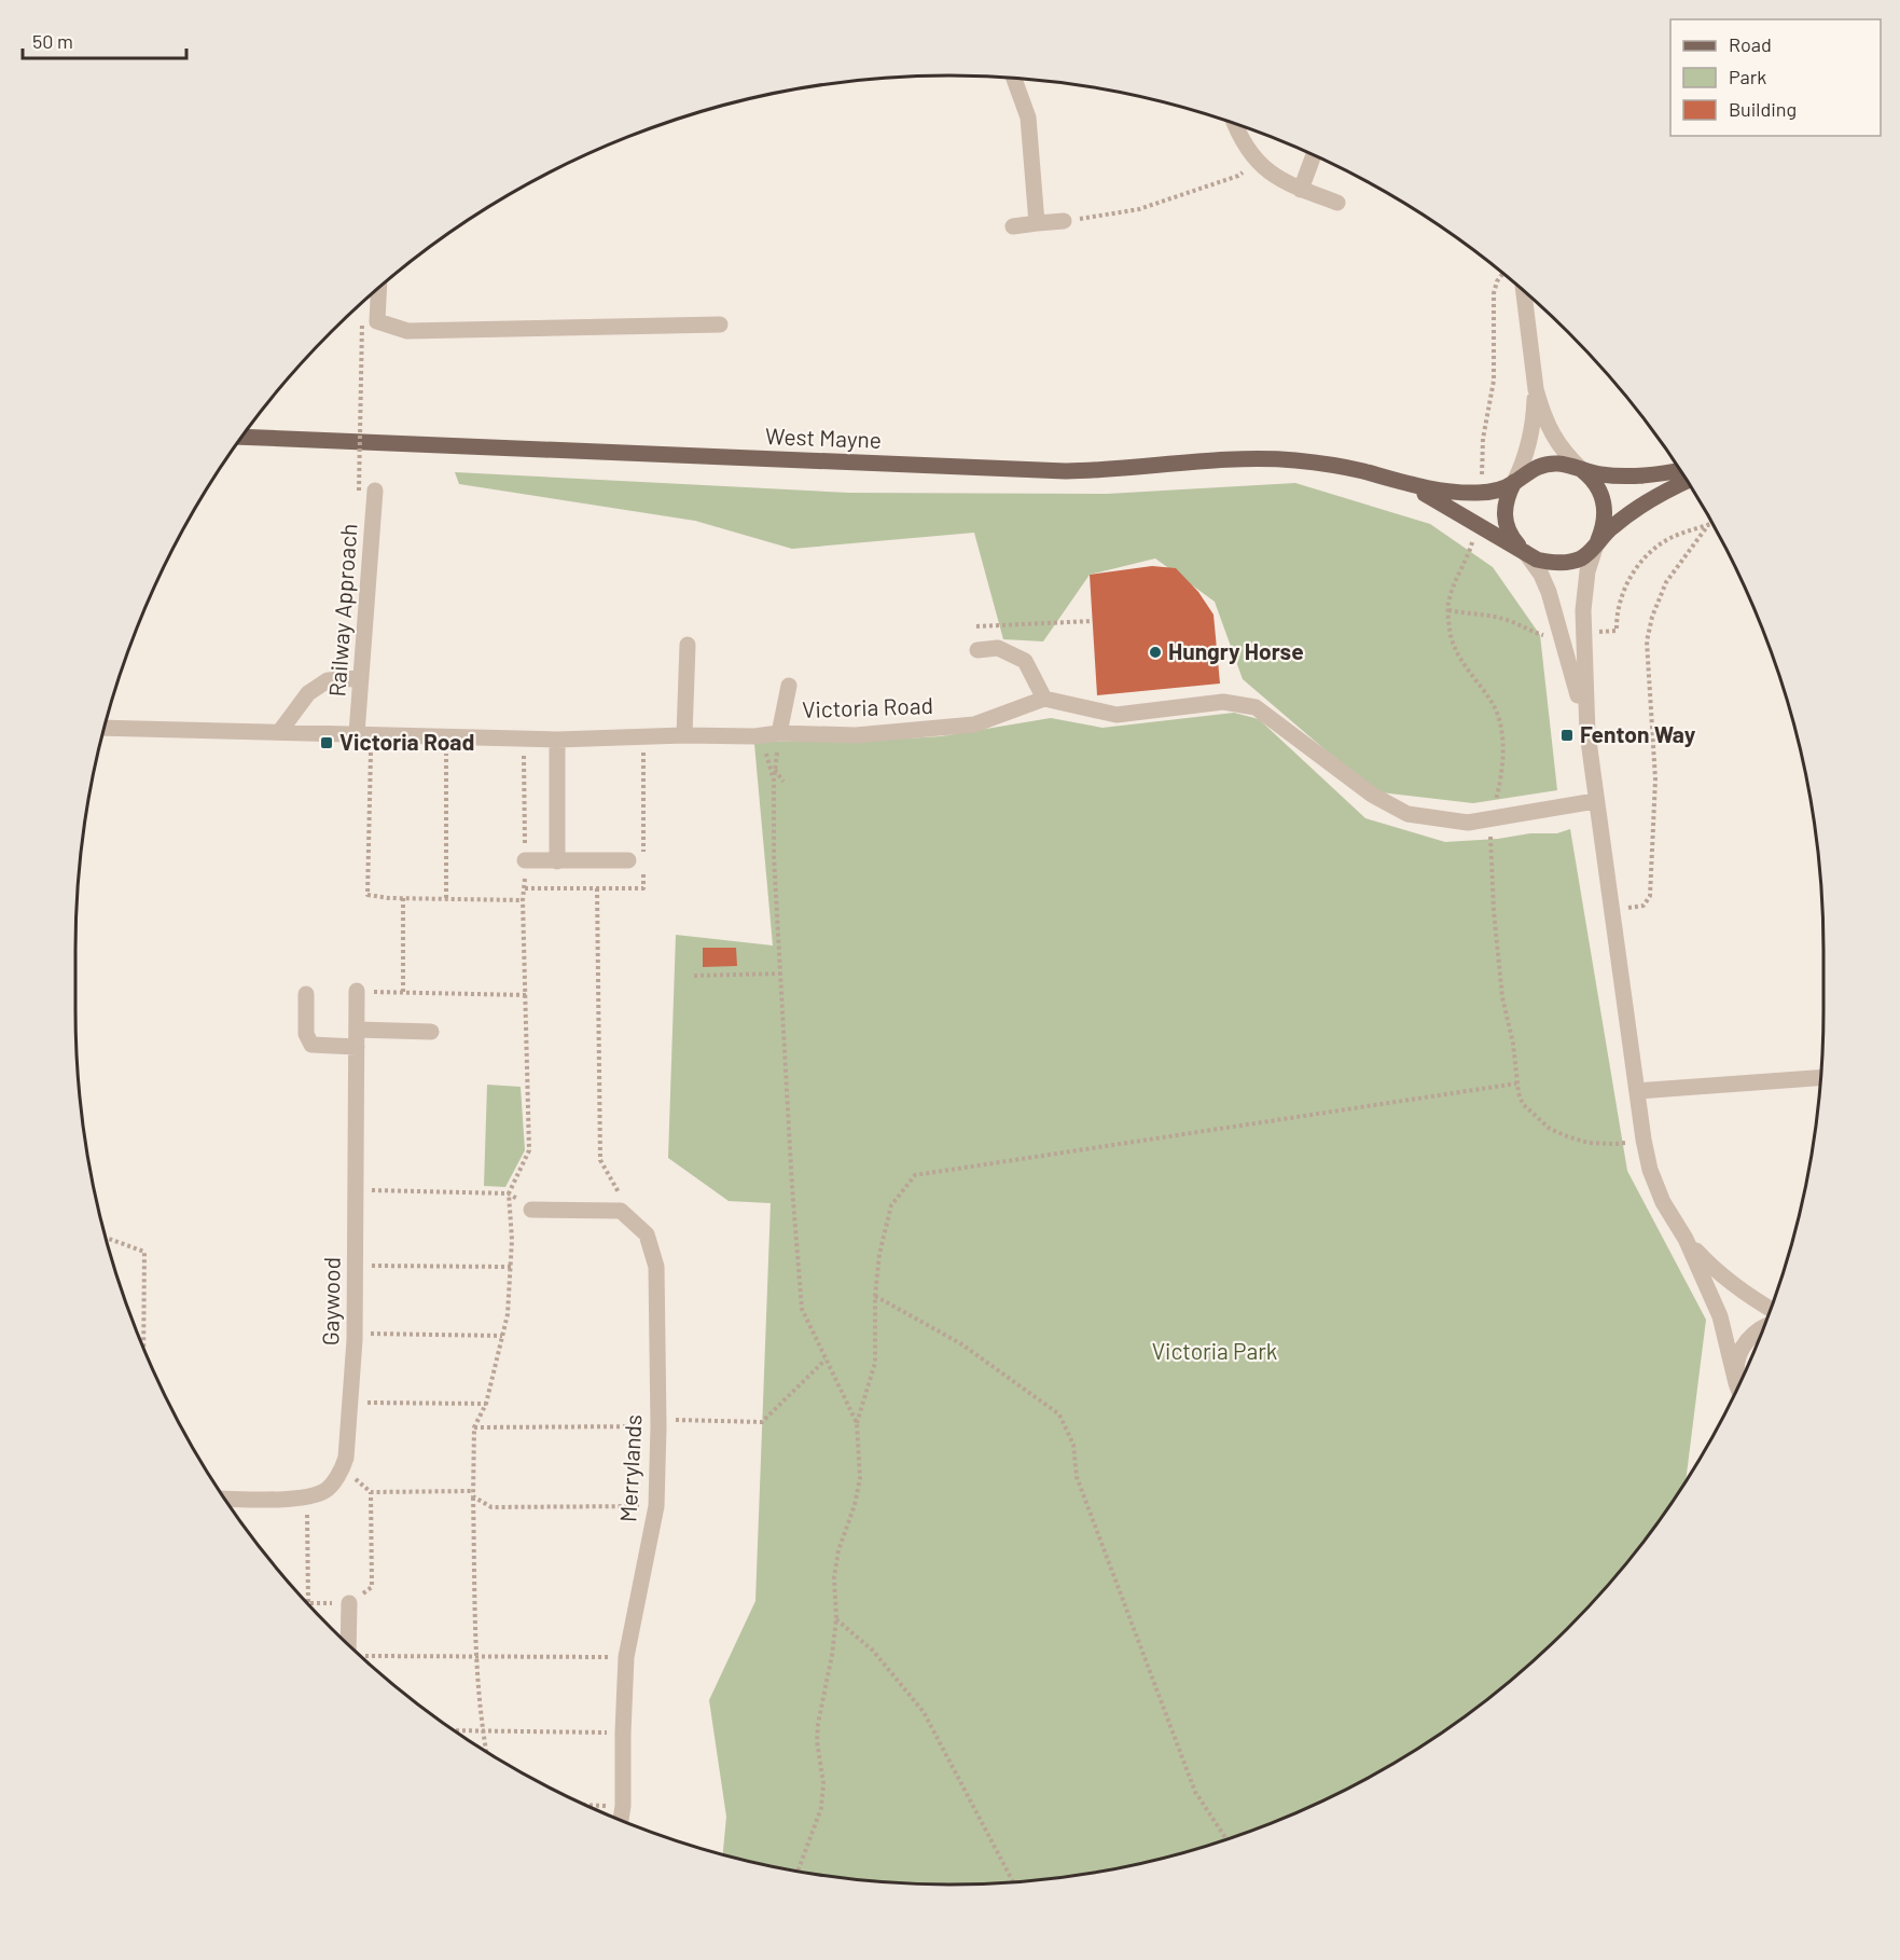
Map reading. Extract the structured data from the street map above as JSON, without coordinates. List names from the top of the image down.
{
  "streets": {
    "main road": ["West Mayne"],
    "street": [
      "Railway Approach",
      "Victoria Road",
      "Gaywood",
      "Merrylands"
    ]
  },
  "crossings": [
    ["Railway Approach", "Victoria Road"]
  ],
  "parks": ["Victoria Park"],
  "places": {
    "other": ["Hungry Horse"],
    "transit": ["Fenton Way", "Victoria Road"]
  },
  "legend": ["Road", "Park", "Building"],
  "scale_bar": "50 m"
}
